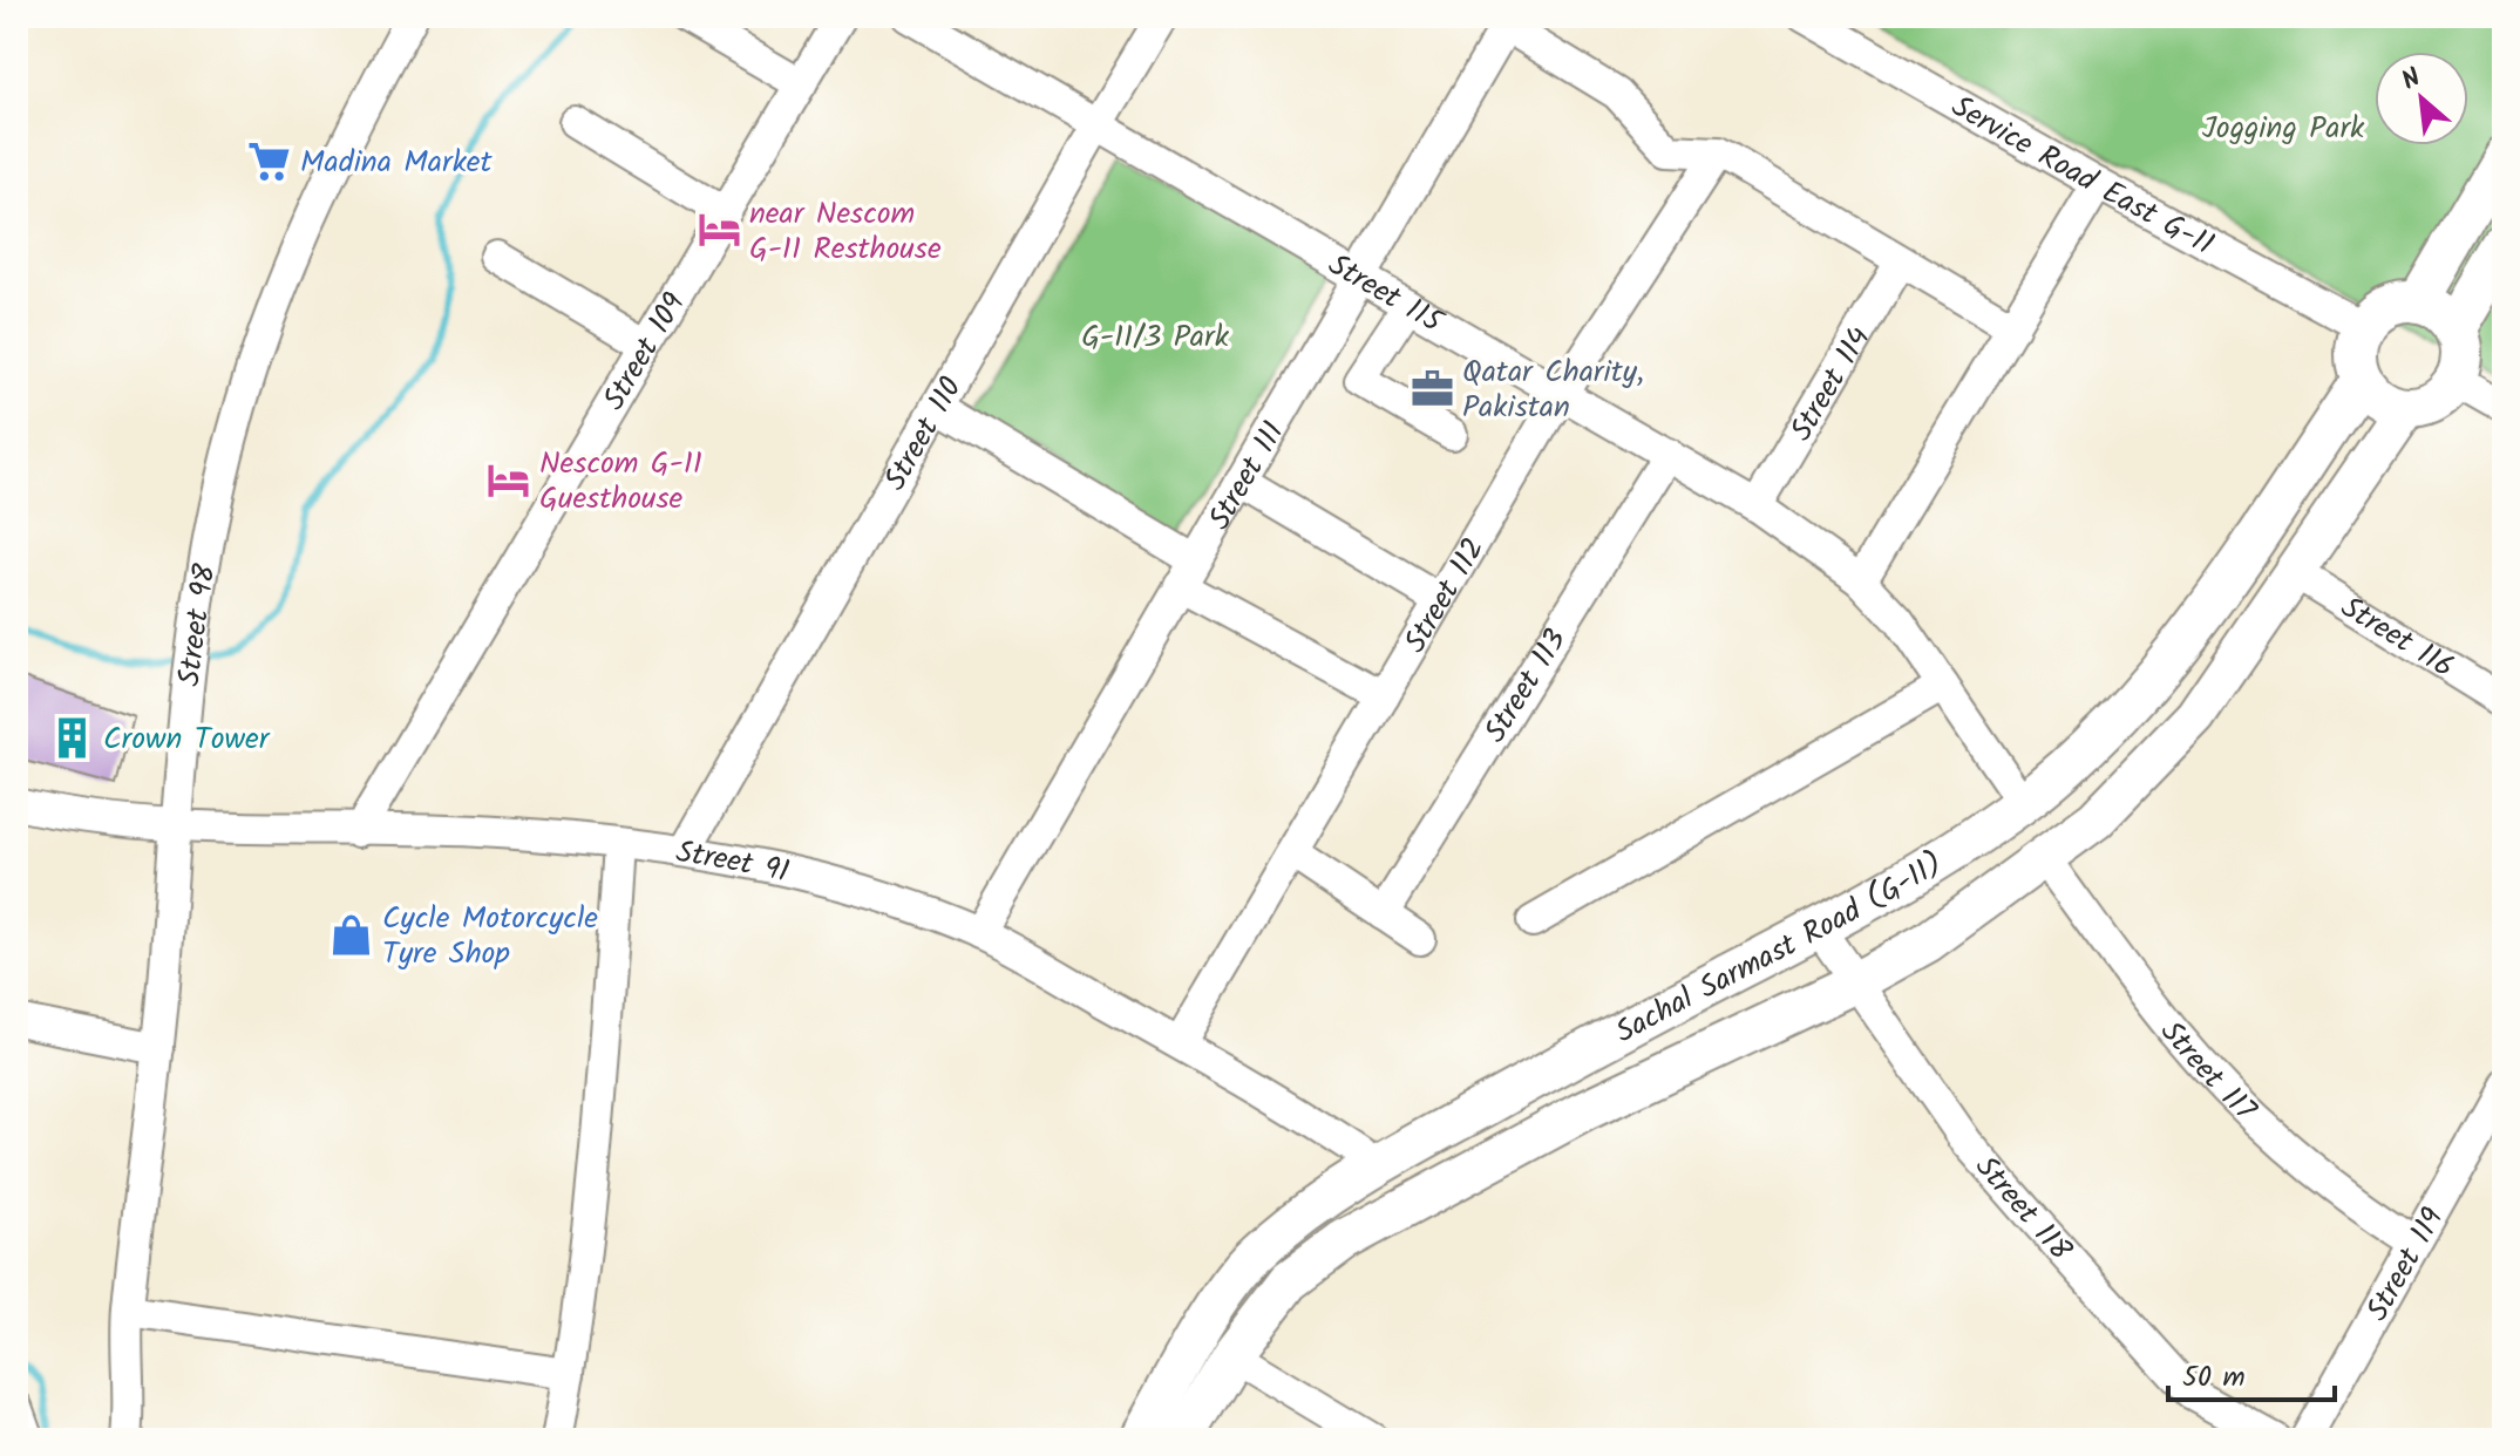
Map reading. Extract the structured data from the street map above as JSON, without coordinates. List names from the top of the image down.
{
  "streets": {
    "main road": ["Sachal Sarmast Road (G-11)"],
    "street": [
      "Service Road East G-11",
      "Street 115",
      "Street 109",
      "Street 114",
      "Street 110",
      "Street 111",
      "Street 112",
      "Street 98",
      "Street 116",
      "Street 113",
      "Street 91",
      "Street 117",
      "Street 118",
      "Street 119"
    ]
  },
  "crossings": [
    ["Service Road East G-11", "Sachal Sarmast Road (G-11)"],
    ["Street 115", "Street 114"],
    ["Street 115", "Street 110"],
    ["Street 115", "Street 111"],
    ["Street 115", "Street 112"],
    ["Street 115", "Street 113"],
    ["Street 115", "Sachal Sarmast Road (G-11)"],
    ["Street 109", "Street 91"],
    ["Street 110", "Street 91"],
    ["Street 111", "Street 91"],
    ["Street 112", "Street 91"],
    ["Street 98", "Street 91"],
    ["Street 116", "Sachal Sarmast Road (G-11)"],
    ["Street 91", "Sachal Sarmast Road (G-11)"],
    ["Sachal Sarmast Road (G-11)", "Street 117"],
    ["Sachal Sarmast Road (G-11)", "Street 118"],
    ["Street 117", "Street 119"]
  ],
  "parks": ["Jogging Park", "G-11/3 Park"],
  "places": {
    "supermarket": ["Madina Market"],
    "hotel": ["near Nescom G-11 Resthouse", "Nescom G-11 Guesthouse"],
    "office": ["Qatar Charity, Pakistan"],
    "building": ["Crown Tower"],
    "shop": ["Cycle Motorcycle Tyre Shop"]
  },
  "scale_bar": "50 m",
  "north": "top left"
}
